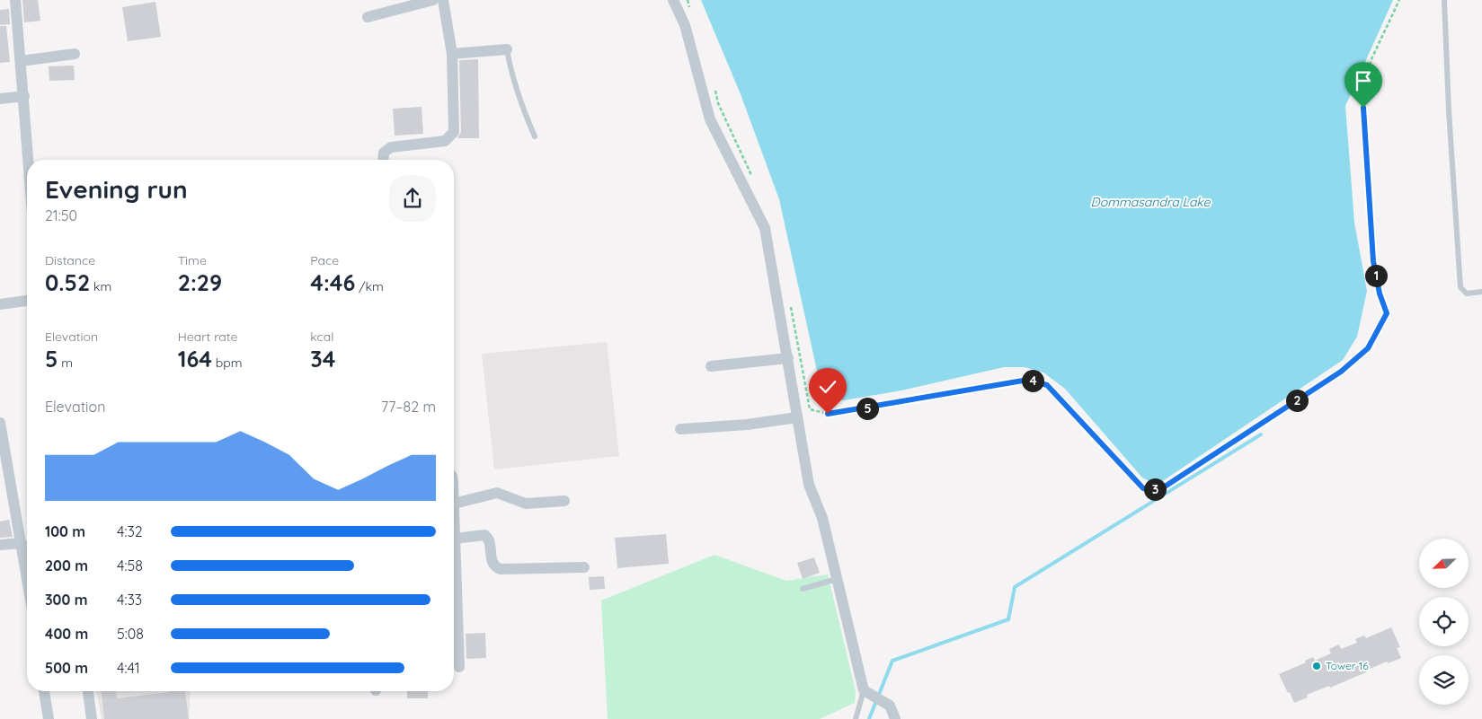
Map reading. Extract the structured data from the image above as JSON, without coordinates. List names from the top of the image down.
{
  "water": ["Dommasandra Lake"],
  "places": ["Tower 16"],
  "north": "bottom left",
  "page": {
    "heading": ["Evening run", "21:50"],
    "stats": [
      ["Distance", "0.52 km"],
      ["Time", "2:29"],
      ["Pace", "4:46 /km"],
      ["Elevation", "5 m"],
      ["Heart rate", "164 bpm"],
      ["kcal", "34"]
    ],
    "pins": [
      "1",
      "4",
      "2",
      "5",
      "3"
    ],
    "chart": ["Elevation", "77–82 m"],
    "list": [
      {
        "name": "100 m",
        "note": "4:32"
      },
      {
        "name": "200 m",
        "note": "4:58"
      },
      {
        "name": "300 m",
        "note": "4:33"
      },
      {
        "name": "400 m",
        "note": "5:08"
      },
      {
        "name": "500 m",
        "note": "4:41"
      }
    ]
  }
}
